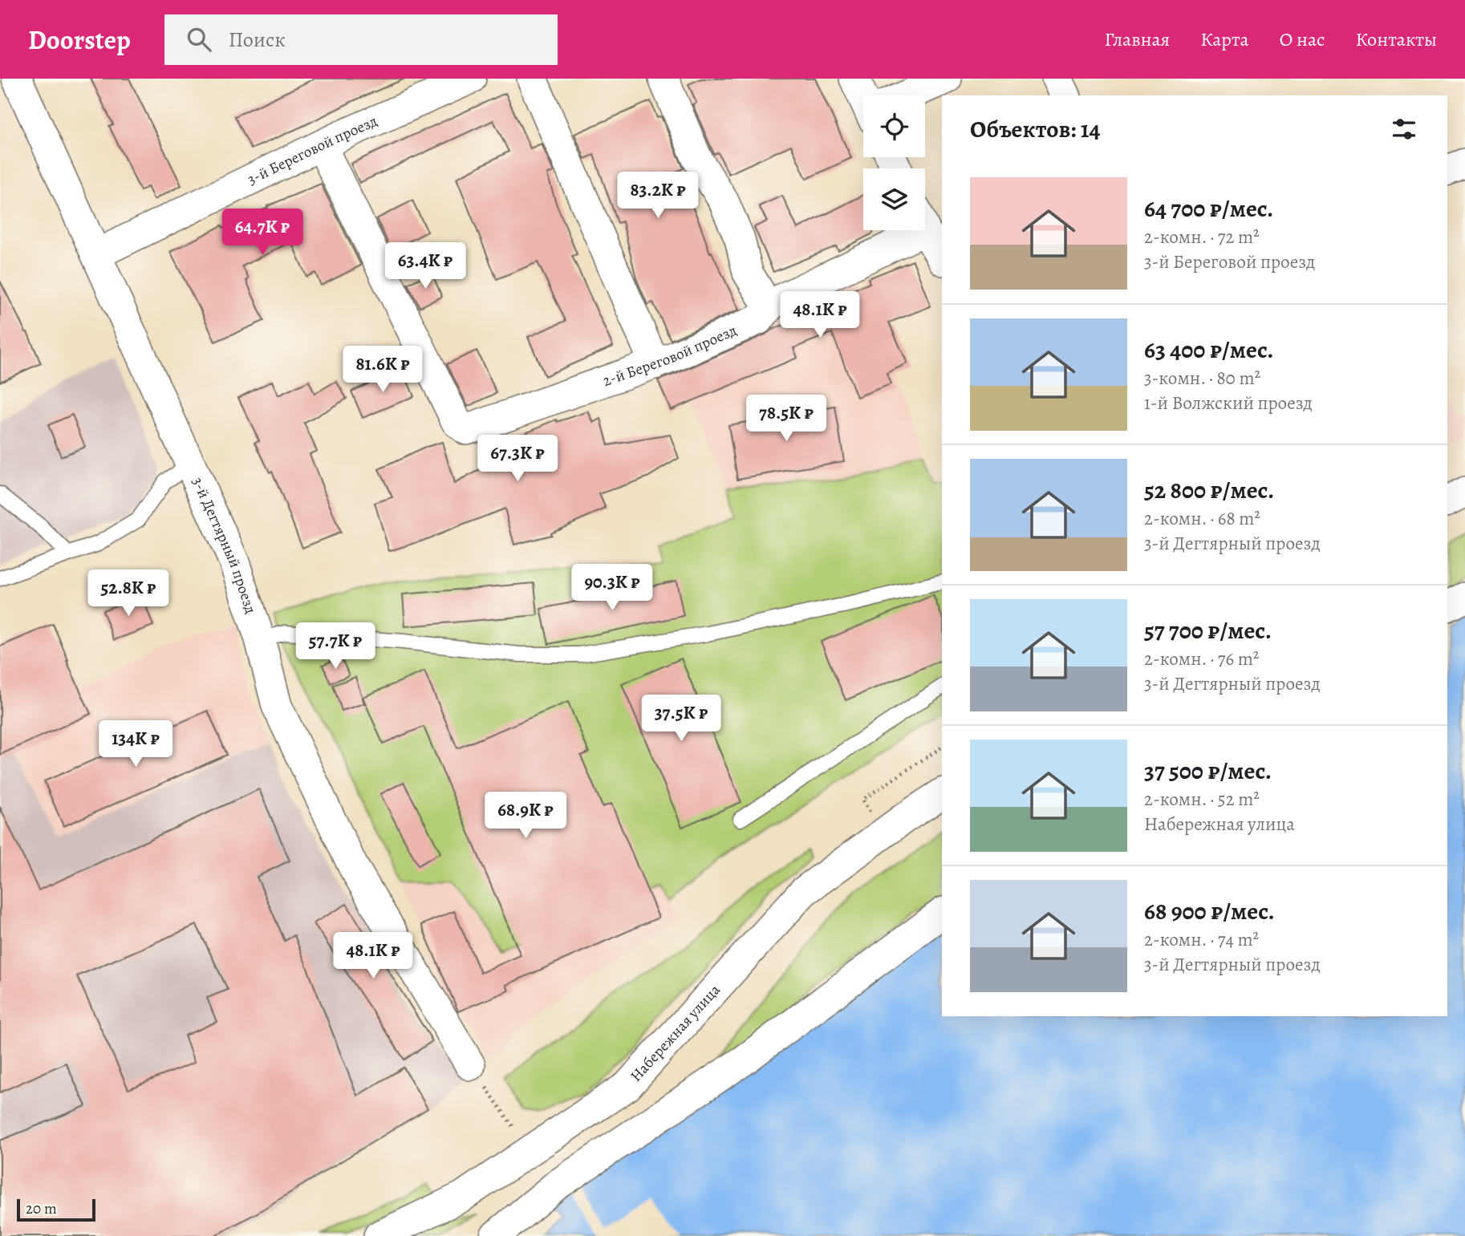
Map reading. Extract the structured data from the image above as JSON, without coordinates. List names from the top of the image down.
{
  "streets": {
    "street": [
      "3-й Береговой проезд",
      "2-й Береговой проезд",
      "3-й Дегтярный проезд",
      "Набережная улица"
    ]
  },
  "crossings": [
    ["3-й Береговой проезд", "2-й Береговой проезд"],
    ["3-й Береговой проезд", "3-й Дегтярный проезд"]
  ],
  "scale_bar": "20 m",
  "page": {
    "header": "Doorstep",
    "search": "Поиск",
    "nav": [
      "Главная",
      "Карта",
      "О нас",
      "Контакты"
    ],
    "heading": "Объектов: 14",
    "list": [
      {
        "name": "64 700 ₽/мес.",
        "note": "2-комн. · 72 m² · 3-й Береговой проезд"
      },
      {
        "name": "63 400 ₽/мес.",
        "note": "3-комн. · 80 m² · 1-й Волжский проезд"
      },
      {
        "name": "52 800 ₽/мес.",
        "note": "2-комн. · 68 m² · 3-й Дегтярный проезд"
      },
      {
        "name": "57 700 ₽/мес.",
        "note": "2-комн. · 76 m² · 3-й Дегтярный проезд"
      },
      {
        "name": "37 500 ₽/мес.",
        "note": "2-комн. · 52 m² · Набережная улица"
      },
      {
        "name": "68 900 ₽/мес.",
        "note": "2-комн. · 74 m² · 3-й Дегтярный проезд"
      }
    ],
    "price": [
      "83.2K ₽",
      "64.7K ₽",
      "63.4K ₽",
      "48.1K ₽",
      "81.6K ₽",
      "78.5K ₽",
      "67.3K ₽",
      "90.3K ₽",
      "52.8K ₽",
      "57.7K ₽",
      "37.5K ₽",
      "134K ₽",
      "68.9K ₽",
      "48.1K ₽"
    ],
    "scale": "20 m"
  }
}
